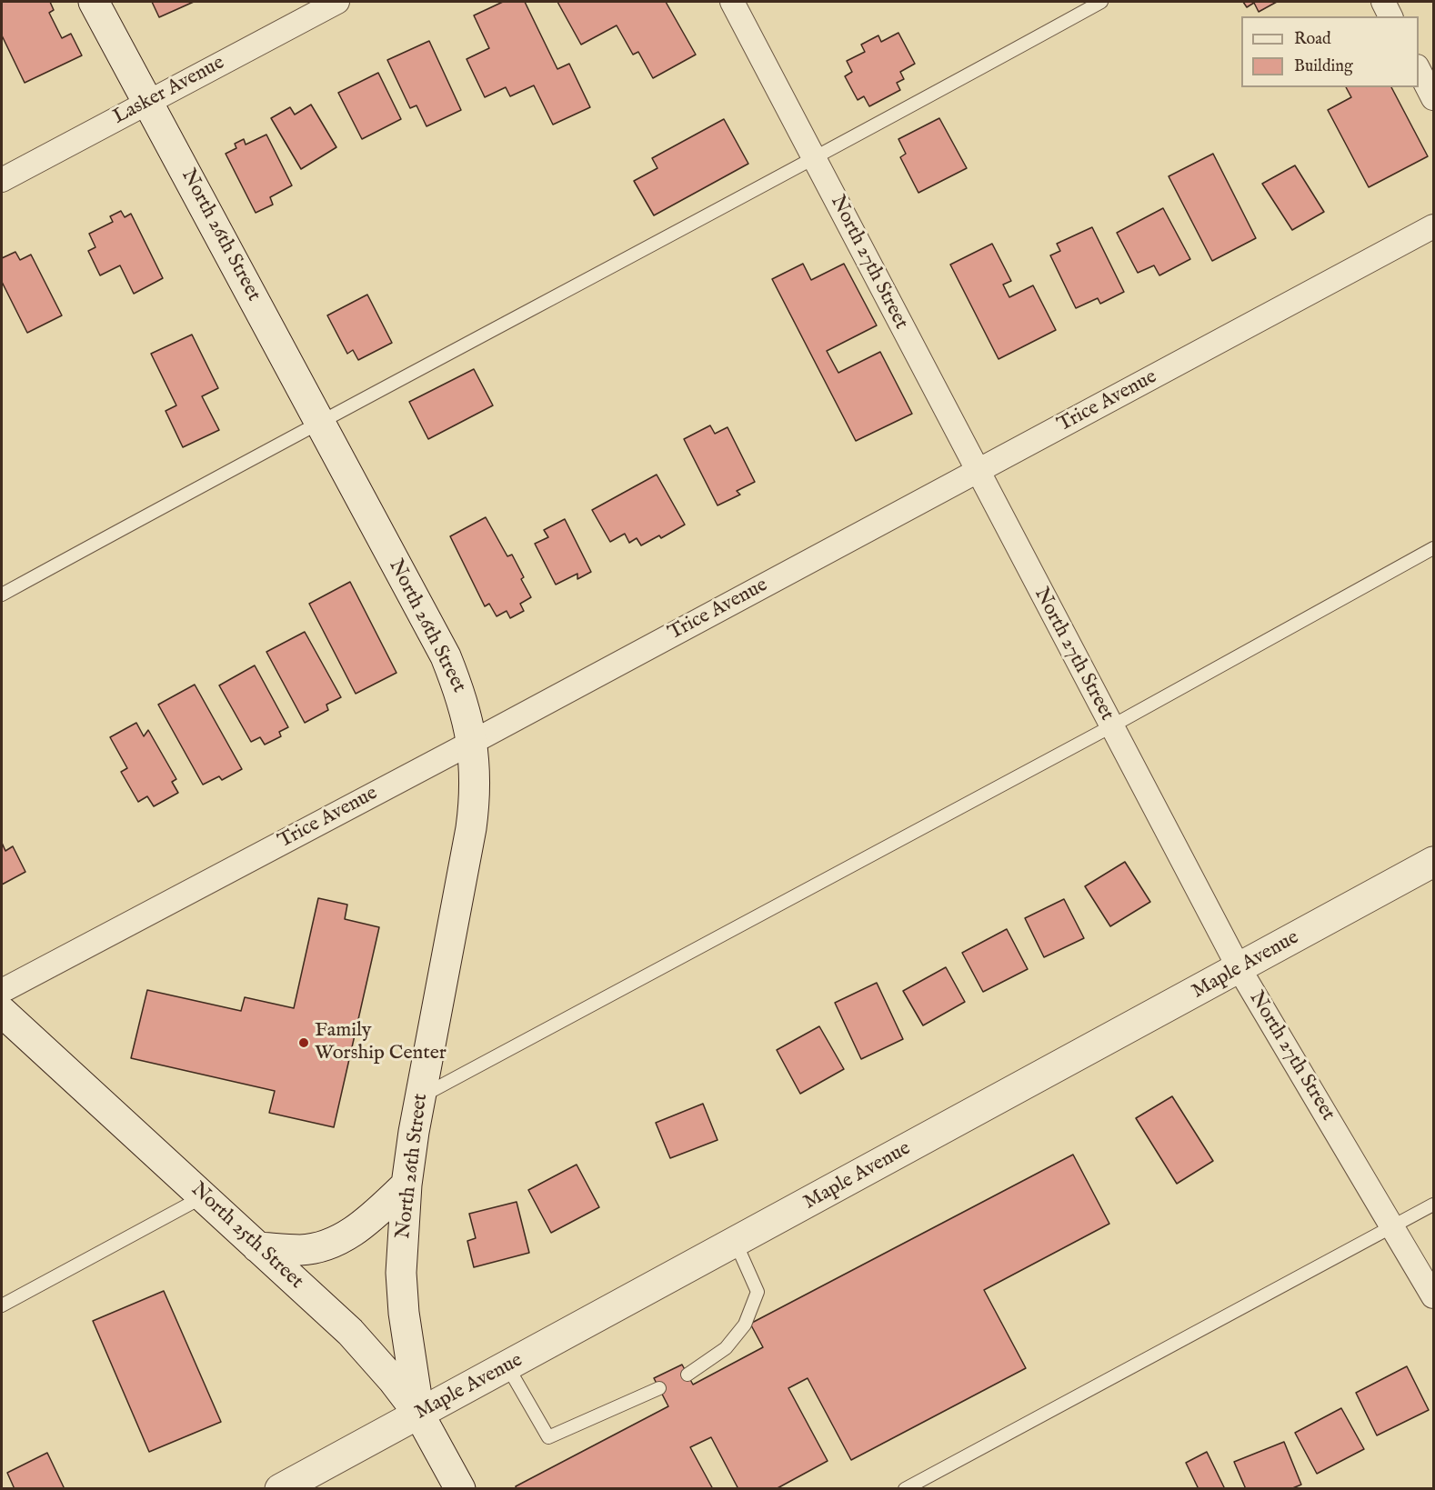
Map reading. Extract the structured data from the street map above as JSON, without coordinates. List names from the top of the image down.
{
  "streets": {
    "main road": ["North 26th Street", "Maple Avenue", "North 25th Street"],
    "street": ["Lasker Avenue", "North 27th Street", "Trice Avenue"]
  },
  "crossings": [
    ["Lasker Avenue", "North 26th Street"],
    ["North 26th Street", "Trice Avenue"],
    ["North 26th Street", "Maple Avenue"],
    ["North 26th Street", "North 25th Street"],
    ["North 27th Street", "Trice Avenue"],
    ["North 27th Street", "Maple Avenue"],
    ["Maple Avenue", "North 25th Street"]
  ],
  "places": ["Family Worship Center"],
  "legend": ["Road", "Building"]
}
